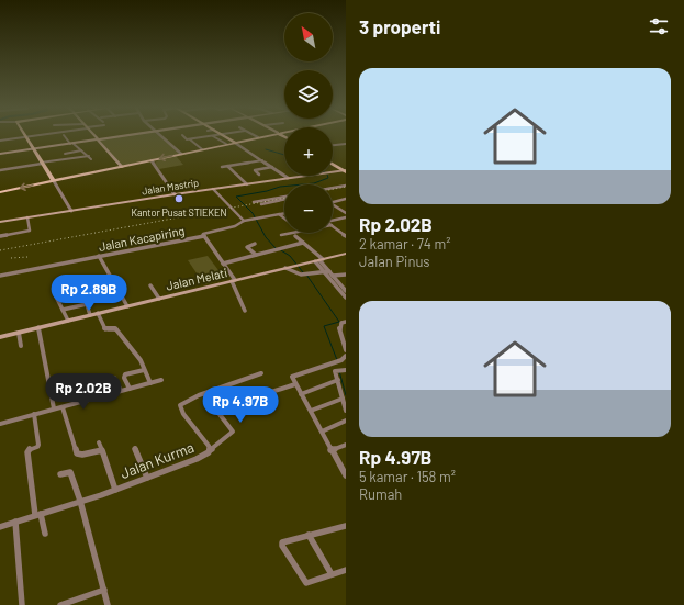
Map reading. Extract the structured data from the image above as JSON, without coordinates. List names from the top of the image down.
{
  "streets": {
    "main road": ["Jalan Mastrip", "Jalan Melati"],
    "street": ["Jalan Kacapiring", "Jalan Kurma"]
  },
  "places": ["Kantor Pusat STIEKEN"],
  "north": "top left",
  "page": {
    "heading": "3 properti",
    "map_buttons": ["+", "−"],
    "list": [
      {
        "name": "Rp 2.02B",
        "note": "2 kamar · 74 m² · Jalan Pinus"
      },
      {
        "name": "Rp 4.97B",
        "note": "5 kamar · 158 m² · Rumah"
      }
    ],
    "price": ["Rp 2.89B", "Rp 2.02B", "Rp 4.97B"]
  }
}
